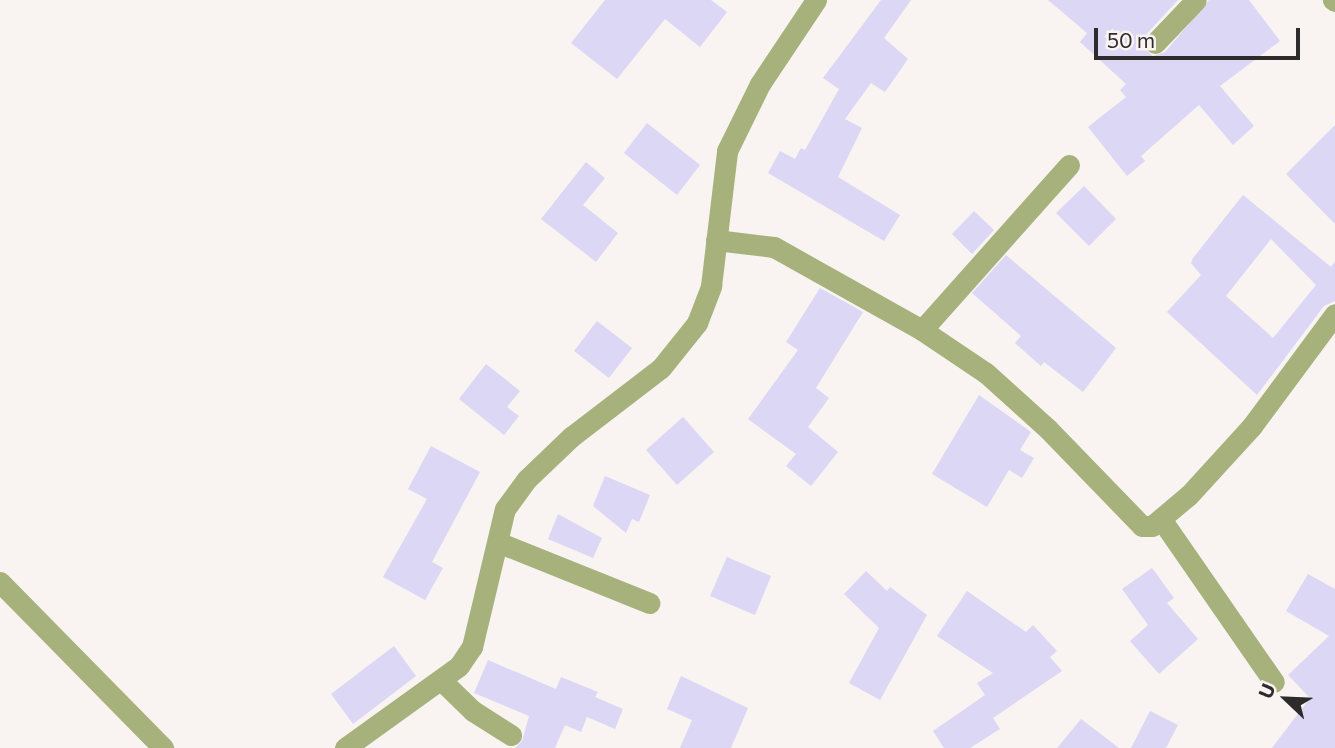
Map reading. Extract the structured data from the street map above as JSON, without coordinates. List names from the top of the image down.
{
  "scale_bar": "50 m",
  "north": "top left"
}
